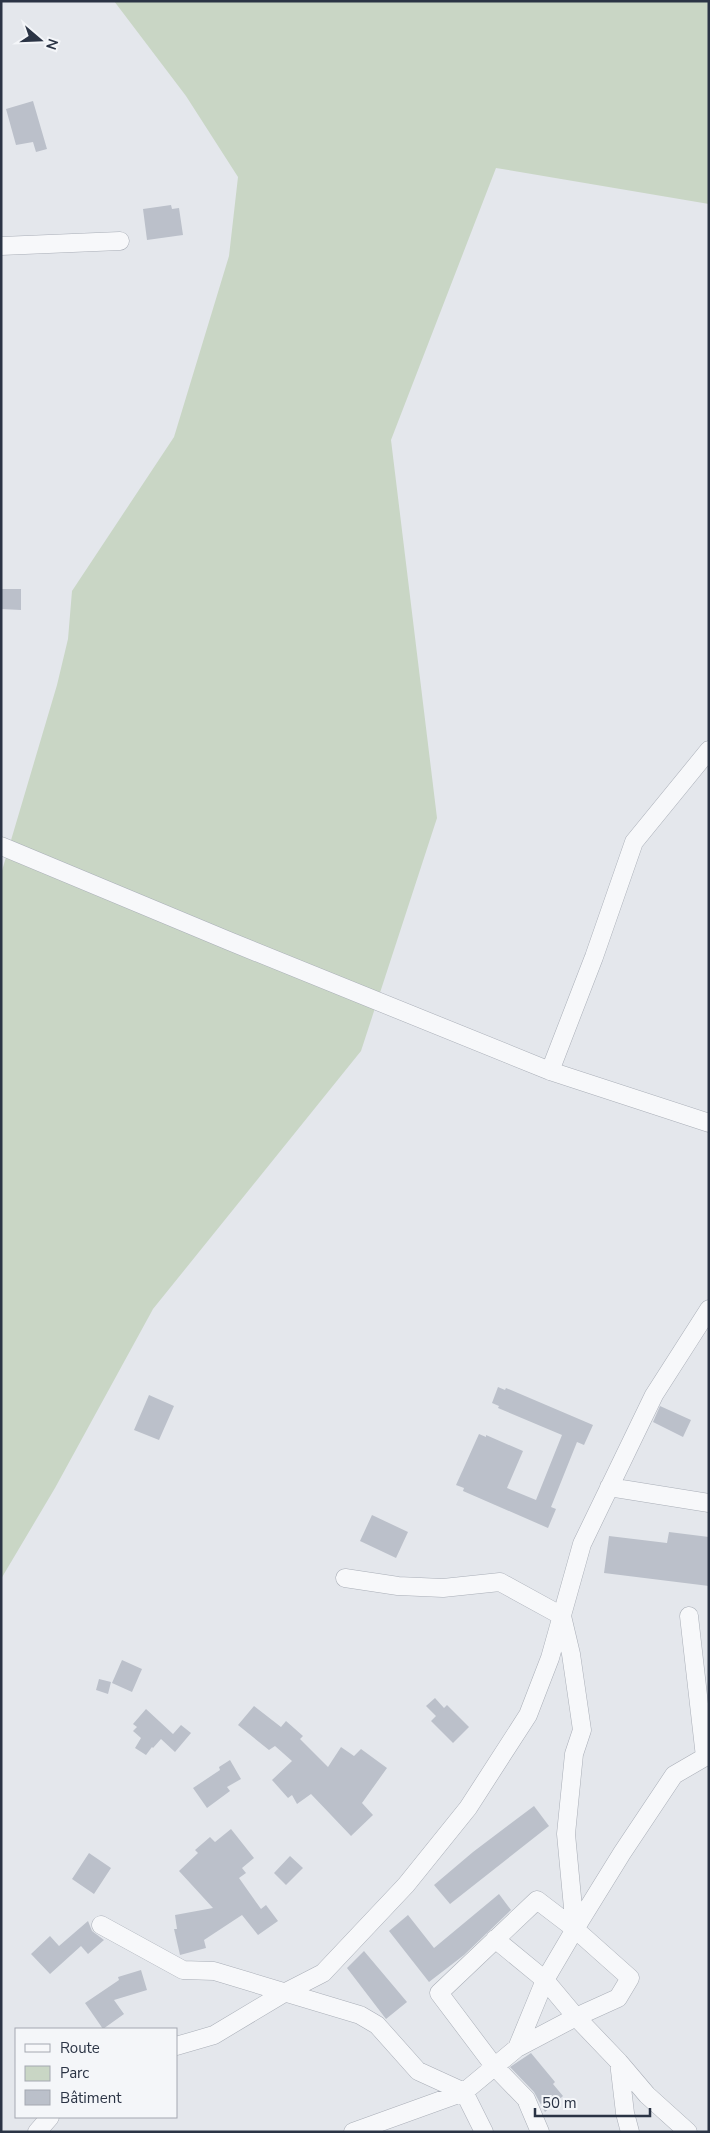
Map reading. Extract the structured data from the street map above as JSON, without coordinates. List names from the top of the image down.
{
  "legend": ["Route", "Parc", "Bâtiment"],
  "scale_bar": "50 m",
  "north": "right"
}
